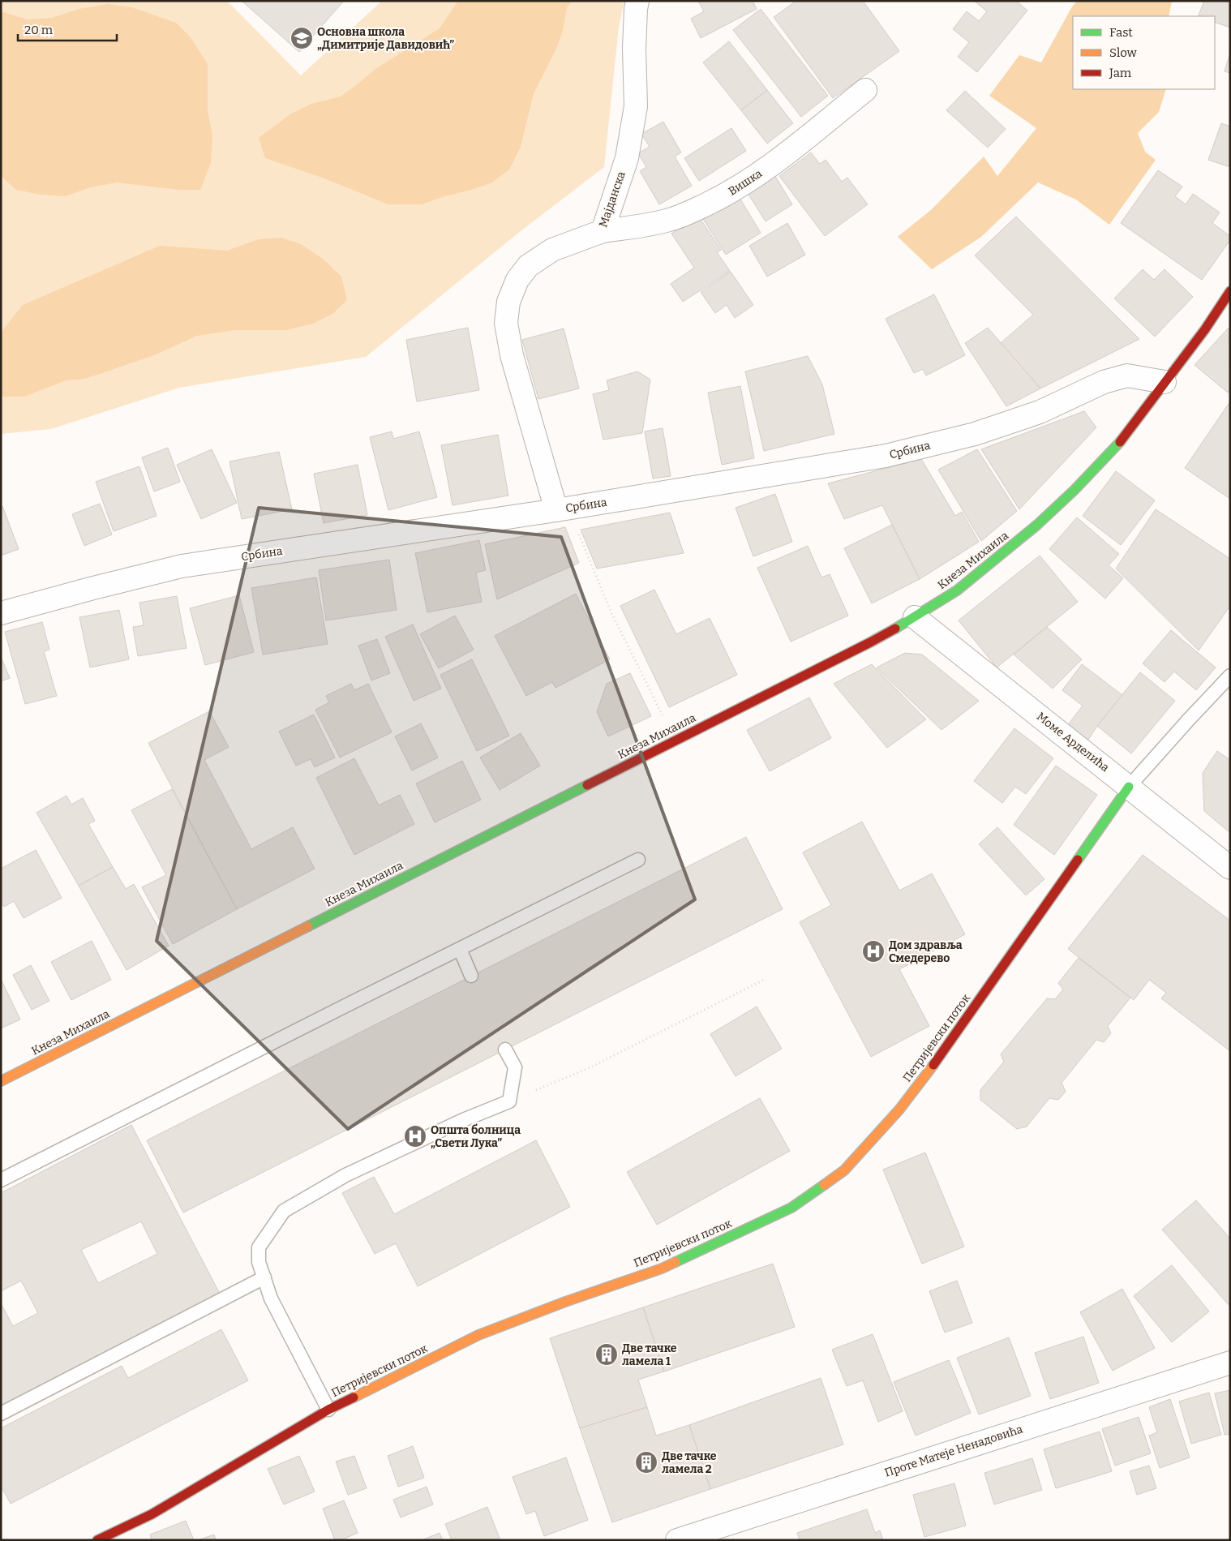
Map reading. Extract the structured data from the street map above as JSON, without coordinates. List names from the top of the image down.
{
  "streets": {
    "main road": ["Кнеза Михаила", "Петријевски поток"],
    "street": [
      "Вишка",
      "Мајданска",
      "Србина",
      "Моме Арделића",
      "Проте Матеје Ненадовића"
    ]
  },
  "crossings": [
    ["Вишка", "Мајданска"],
    ["Мајданска", "Србина"],
    ["Србина", "Кнеза Михаила"],
    ["Кнеза Михаила", "Моме Арделића"],
    ["Моме Арделића", "Петријевски поток"]
  ],
  "places": {
    "school or university": ["Основна школа „Димитрије Давидовић”"],
    "hospital": ["Дом здравља Смедерево", "Општа болница „Свети Лука”"],
    "building": ["Две тачке ламела 1", "Две тачке ламела 2"]
  },
  "legend": ["Fast", "Slow", "Jam"],
  "scale_bar": "20 m"
}
